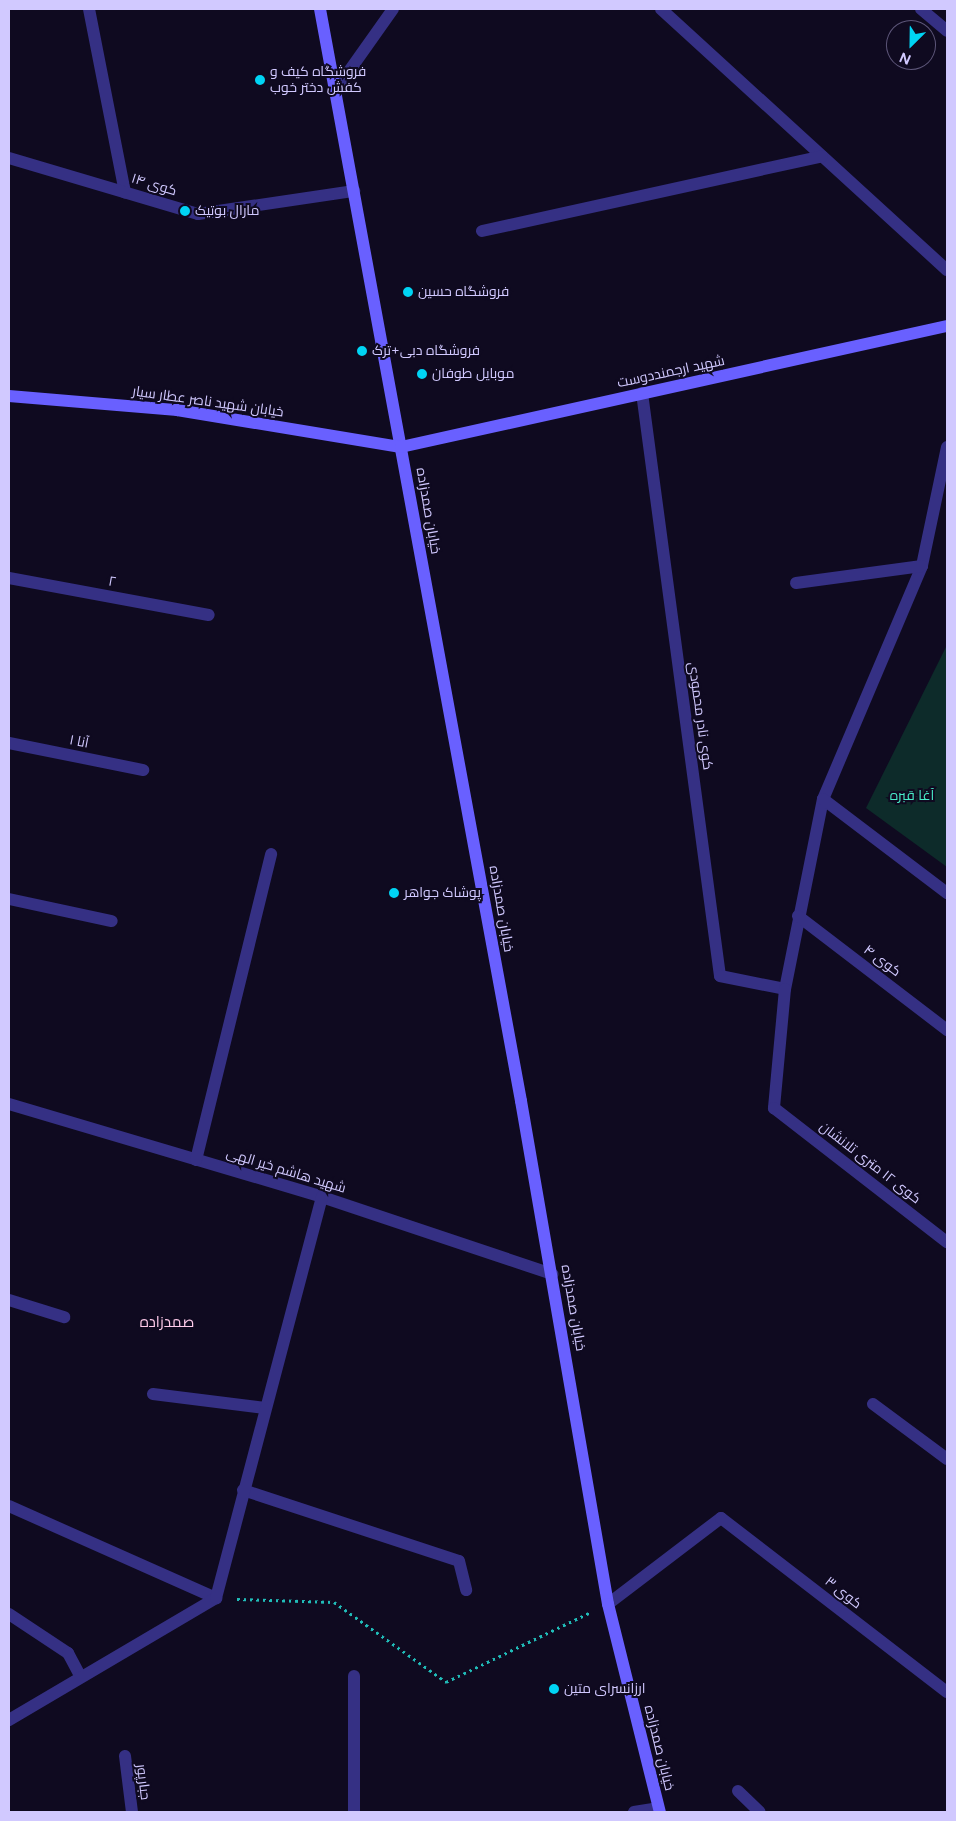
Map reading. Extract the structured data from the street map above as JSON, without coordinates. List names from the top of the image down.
{
  "streets": {
    "main road": ["شهید ارجمنددوست", "خیابان شهید ناصر عطار سیار", "خیابان صمدزاده"],
    "street": [
      "کوی ۱۴",
      "۲",
      "کوی نادر محمودی",
      "آنا ۱",
      "کوی ۴",
      "کوی ۱۲ متری تلانشان",
      "شهید هاشم خیر الهی",
      "کوی ۳",
      "جبارپور"
    ]
  },
  "crossings": [
    ["کوی ۱۴", "خیابان صمدزاده"],
    ["شهید ارجمنددوست", "خیابان شهید ناصر عطار سیار"],
    ["شهید ارجمنددوست", "خیابان صمدزاده"],
    ["شهید ارجمنددوست", "کوی نادر محمودی"],
    ["خیابان شهید ناصر عطار سیار", "خیابان صمدزاده"],
    ["خیابان صمدزاده", "شهید هاشم خیر الهی"],
    ["خیابان صمدزاده", "کوی ۳"],
    ["کوی نادر محمودی", "کوی ۱۲ متری تلانشان"]
  ],
  "districts": ["صمدزاده"],
  "parks": ["آغا قبره"],
  "places": [
    "فروشگاه کیف و کفش دختر خوب",
    "مارال بوتیک",
    "فروشگاه حسین",
    "فروشگاه دبی+ترک",
    "موبایل طوفان",
    "پوشاک جواهر",
    "ارزانسرای متین"
  ],
  "north": "bottom left"
}
